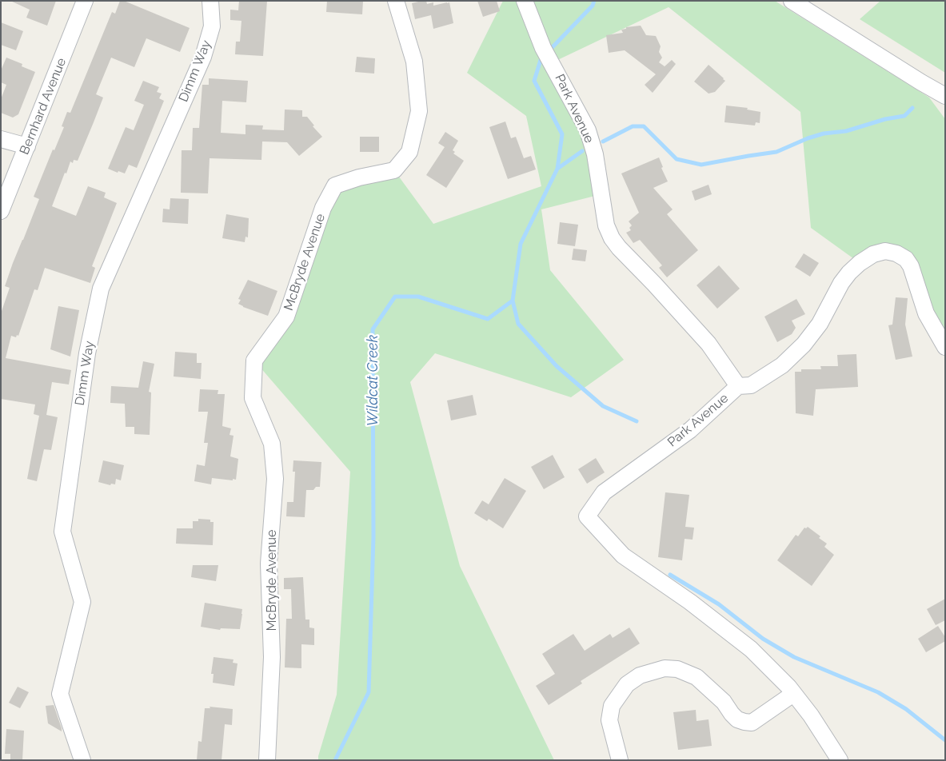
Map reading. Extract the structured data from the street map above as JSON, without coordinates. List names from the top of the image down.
{
  "streets": {
    "street": [
      "Dimm Way",
      "Bernhard Avenue",
      "Park Avenue",
      "McBryde Avenue"
    ]
  },
  "water": ["Wildcat Creek"]
}
